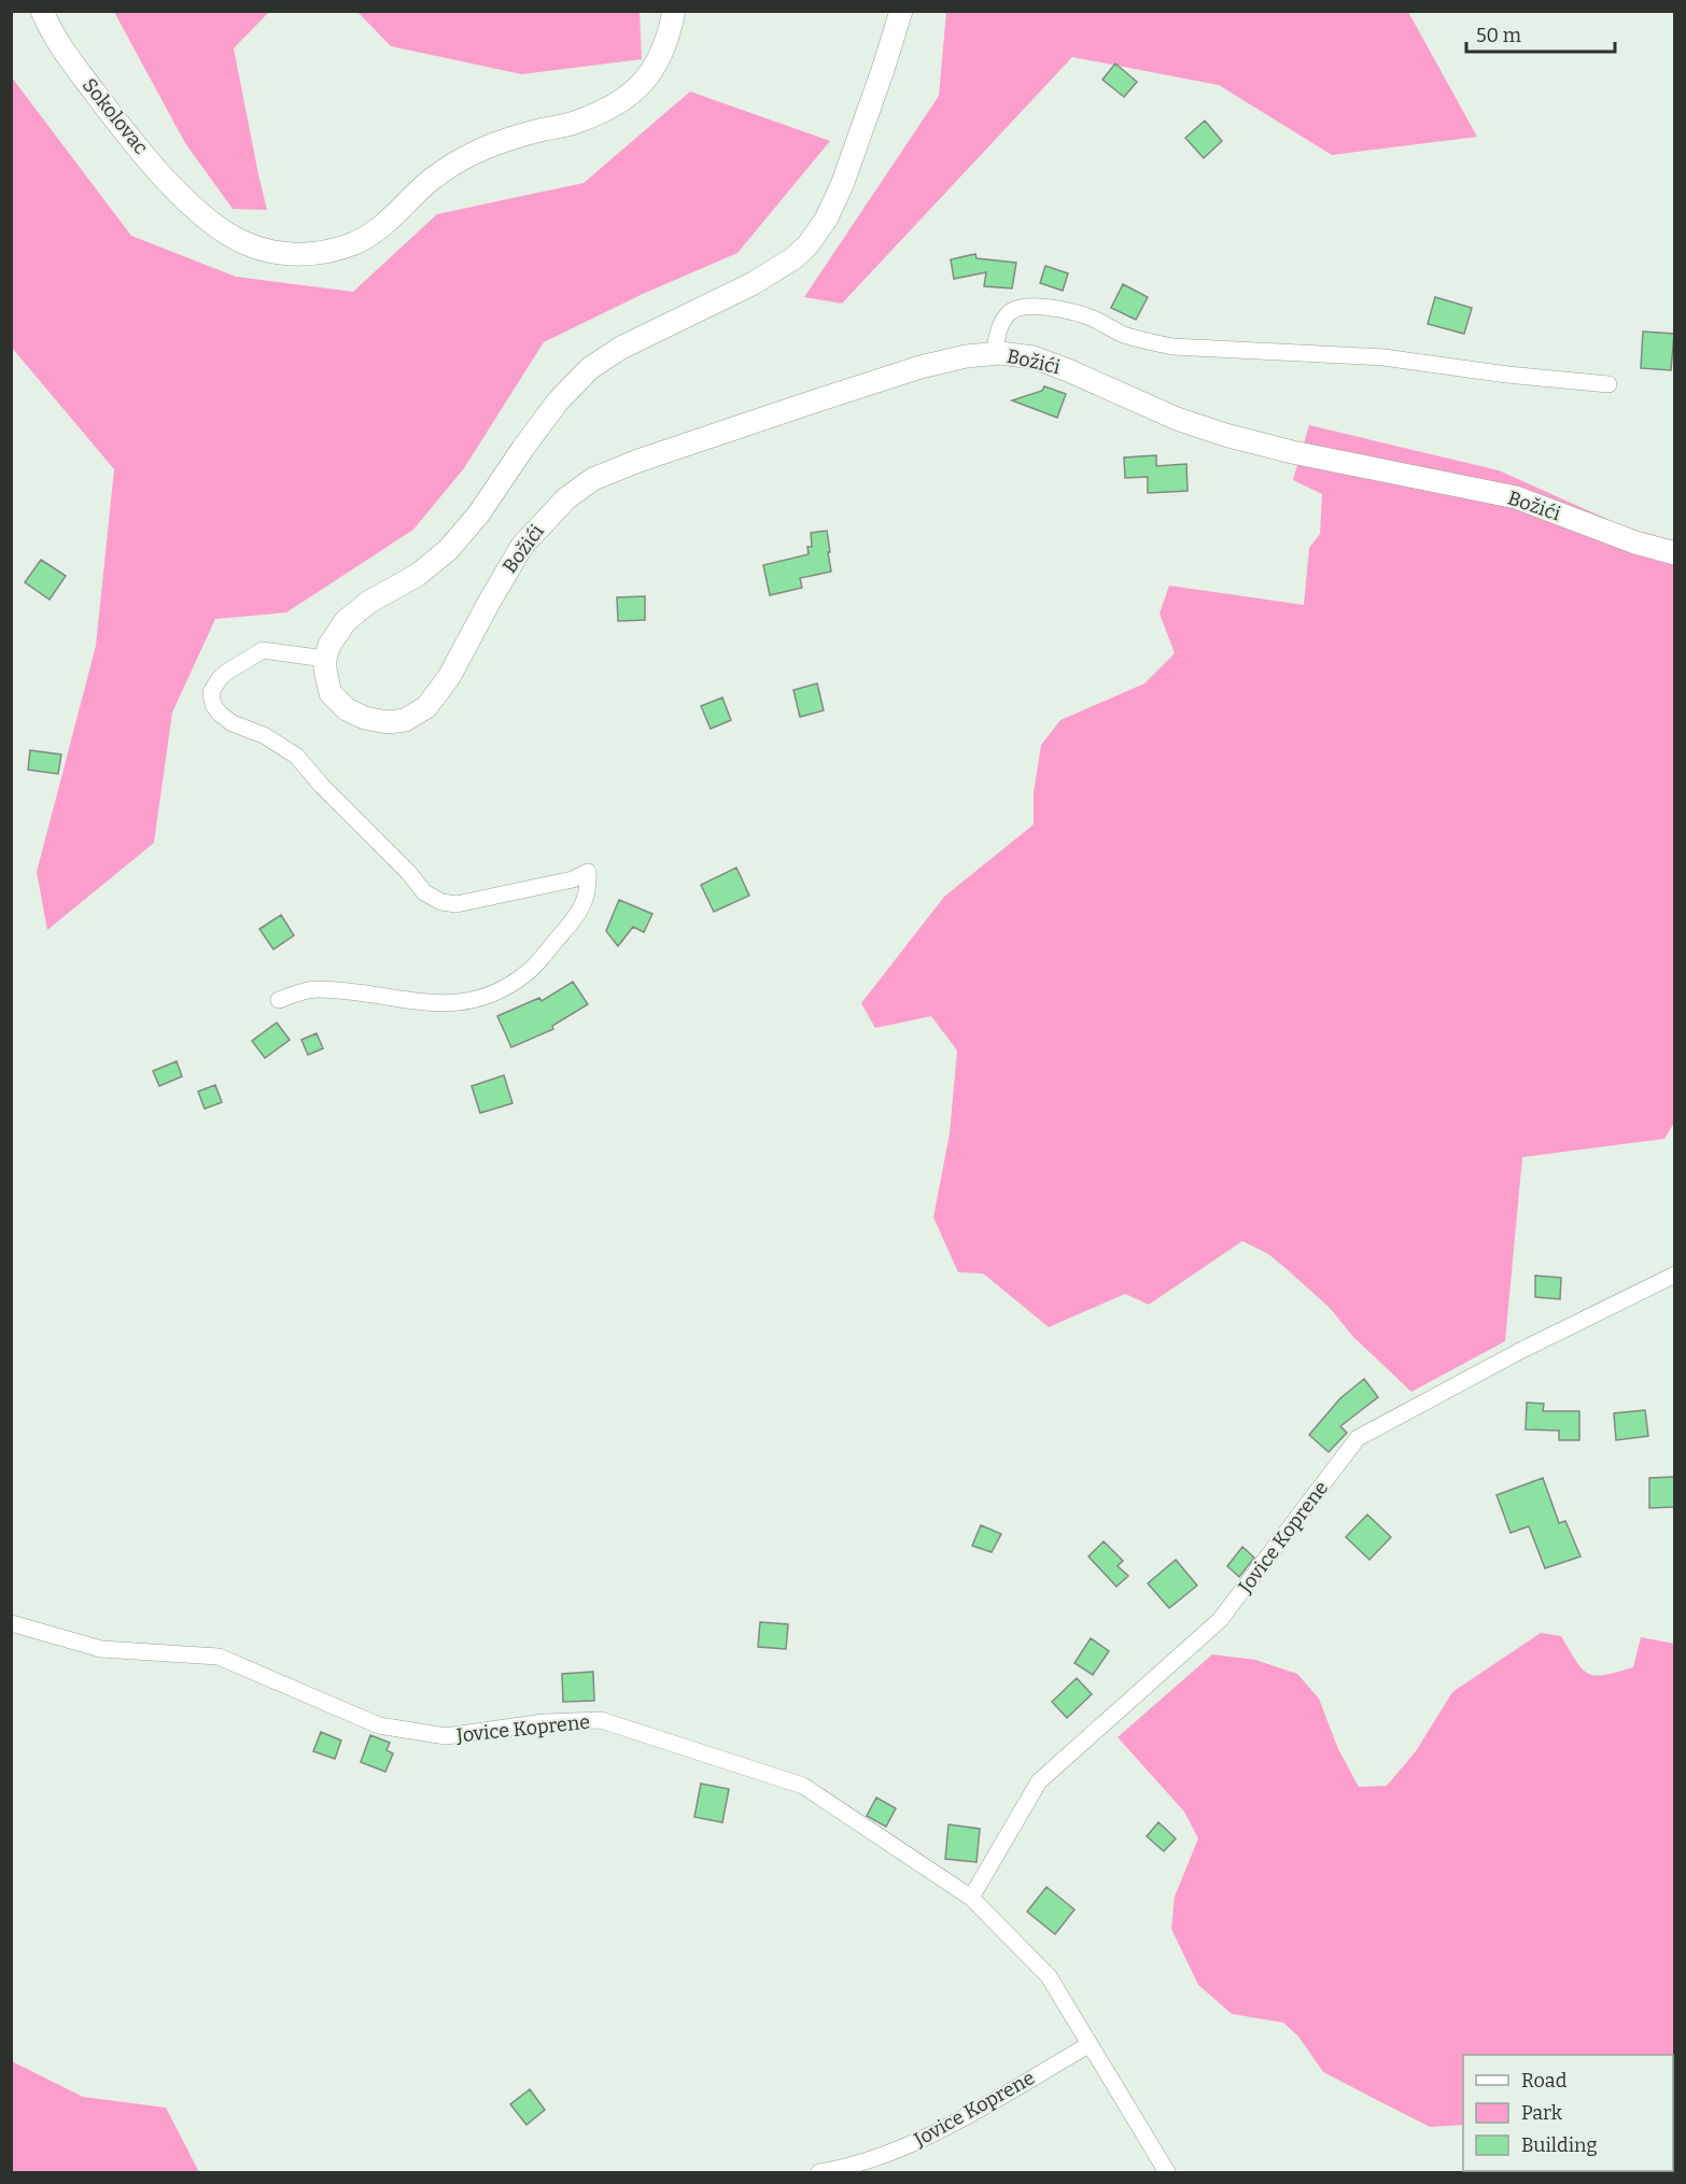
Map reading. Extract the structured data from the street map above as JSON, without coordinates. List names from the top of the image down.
{
  "streets": {
    "main road": ["Sokolovac", "Božići"],
    "street": ["Jovice Koprene"]
  },
  "legend": ["Road", "Park", "Building"],
  "scale_bar": "50 m"
}
